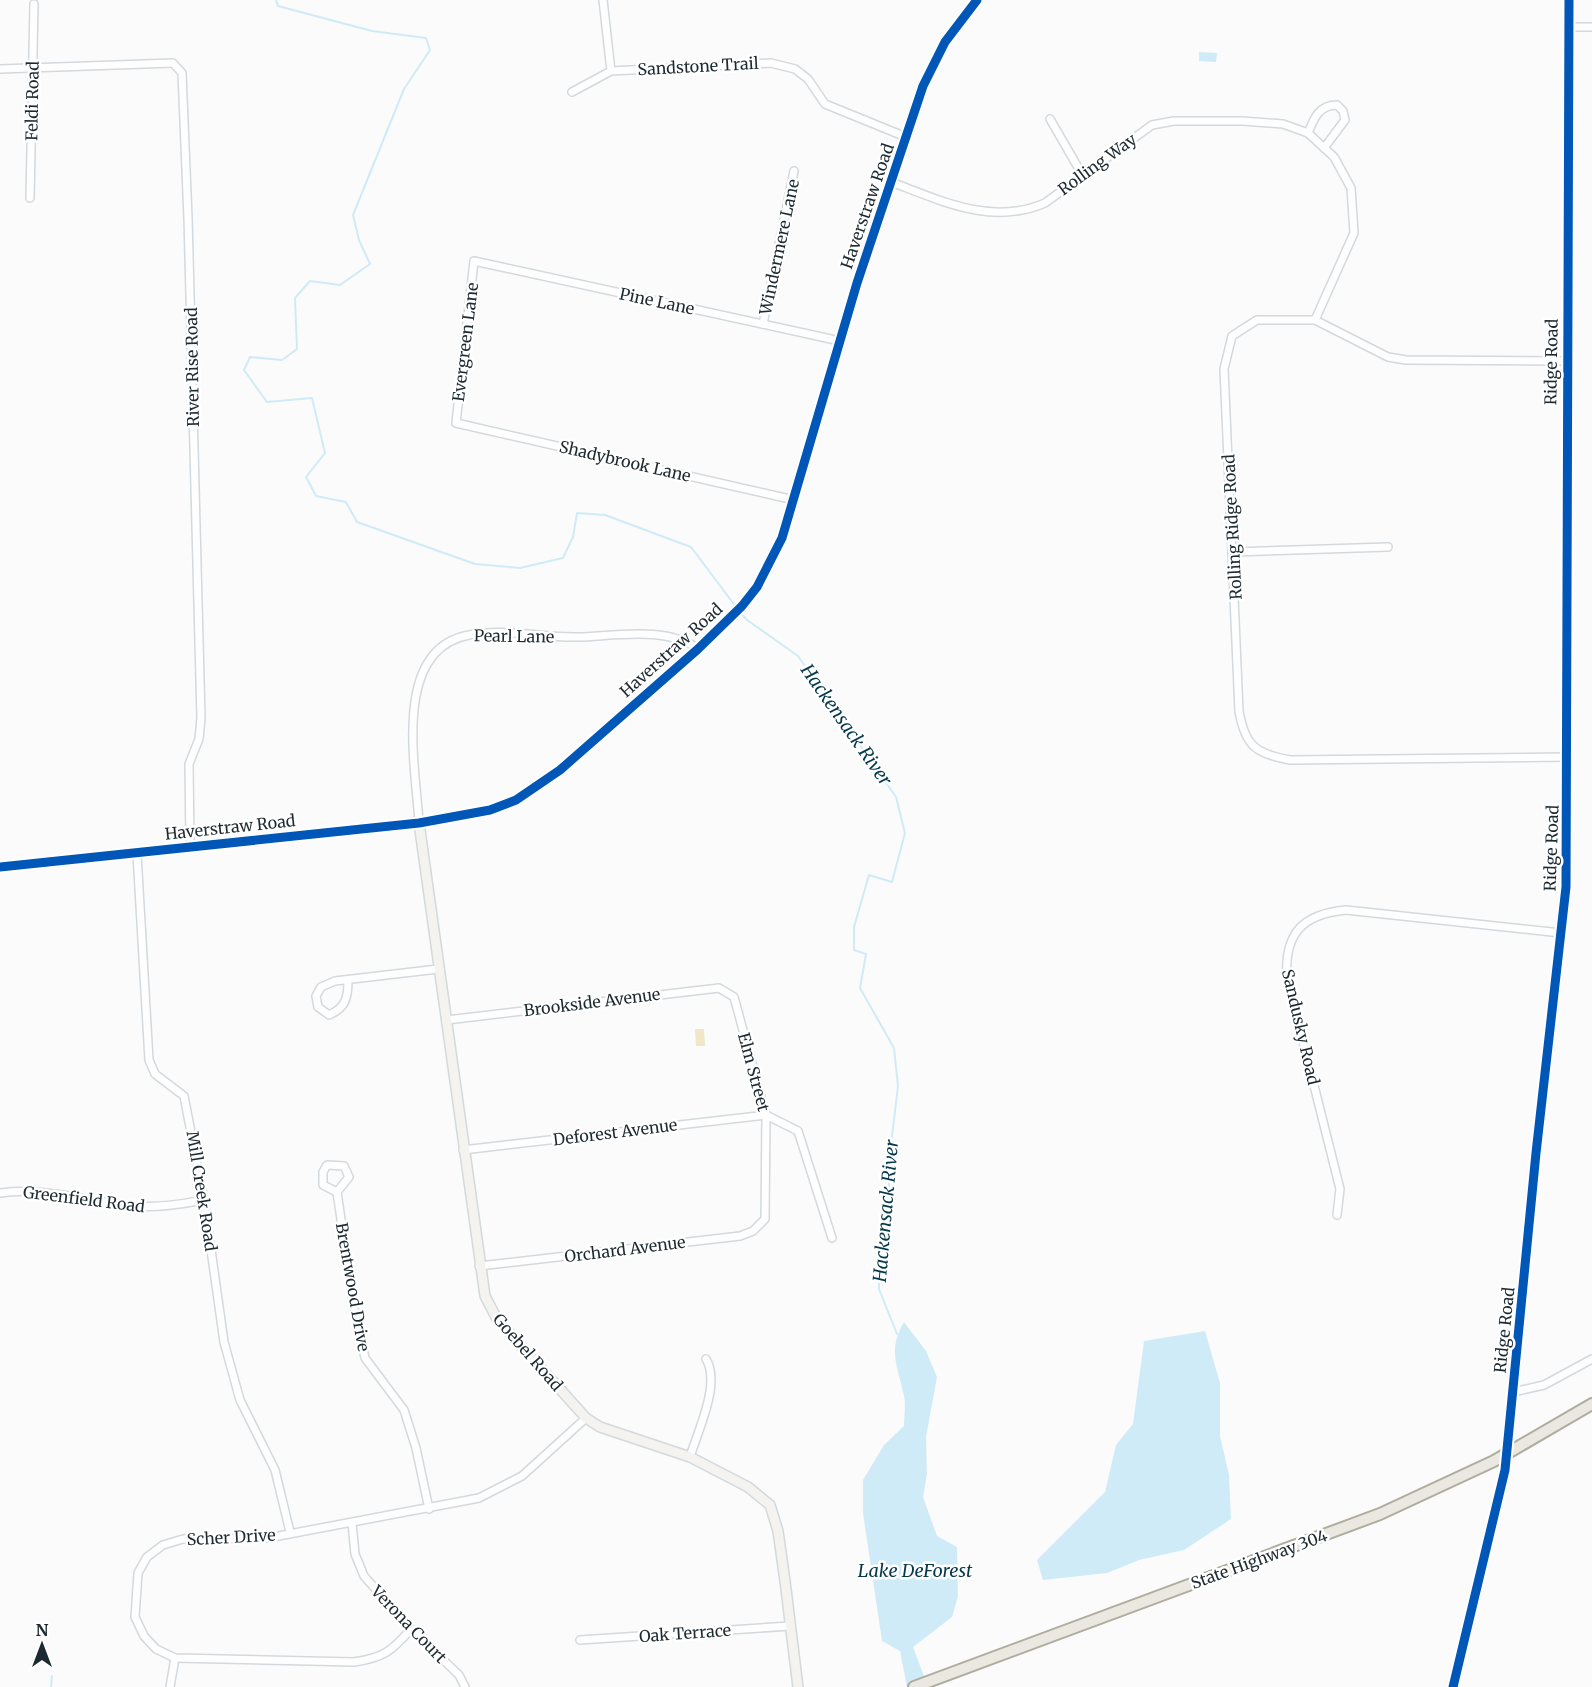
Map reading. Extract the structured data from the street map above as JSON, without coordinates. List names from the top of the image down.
{
  "streets": {
    "main road": ["State Highway 304"],
    "street": [
      "Sandstone Trail",
      "Feldi Road",
      "Rolling Way",
      "Haverstraw Road",
      "Windermere Lane",
      "Pine Lane",
      "Evergreen Lane",
      "Ridge Road",
      "River Rise Road",
      "Shadybrook Lane",
      "Rolling Ridge Road",
      "Pearl Lane",
      "Brookside Avenue",
      "Sandusky Road",
      "Elm Street",
      "Deforest Avenue",
      "Mill Creek Road",
      "Greenfield Road",
      "Orchard Avenue",
      "Brentwood Drive",
      "Goebel Road",
      "Scher Drive",
      "Verona Court",
      "Oak Terrace"
    ]
  },
  "crossings": [
    ["Sandstone Trail", "Haverstraw Road"],
    ["Feldi Road", "River Rise Road"],
    ["Rolling Way", "Haverstraw Road"],
    ["Rolling Way", "Rolling Ridge Road"],
    ["Haverstraw Road", "Pine Lane"],
    ["Haverstraw Road", "River Rise Road"],
    ["Haverstraw Road", "Shadybrook Lane"],
    ["Haverstraw Road", "Pearl Lane"],
    ["Haverstraw Road", "Mill Creek Road"],
    ["Haverstraw Road", "Goebel Road"],
    ["Windermere Lane", "Pine Lane"],
    ["Pine Lane", "Evergreen Lane"],
    ["Evergreen Lane", "Shadybrook Lane"],
    ["Ridge Road", "Rolling Ridge Road"],
    ["Ridge Road", "Sandusky Road"],
    ["Ridge Road", "State Highway 304"],
    ["Pearl Lane", "Goebel Road"],
    ["Brookside Avenue", "Elm Street"],
    ["Brookside Avenue", "Goebel Road"],
    ["Elm Street", "Deforest Avenue"],
    ["Elm Street", "Orchard Avenue"],
    ["Deforest Avenue", "Goebel Road"],
    ["Mill Creek Road", "Greenfield Road"],
    ["Mill Creek Road", "Scher Drive"],
    ["Orchard Avenue", "Goebel Road"],
    ["Brentwood Drive", "Scher Drive"],
    ["Goebel Road", "Scher Drive"],
    ["Goebel Road", "Oak Terrace"],
    ["Scher Drive", "Verona Court"]
  ],
  "water": ["Hackensack River", "Lake DeForest"],
  "north": "top"
}
